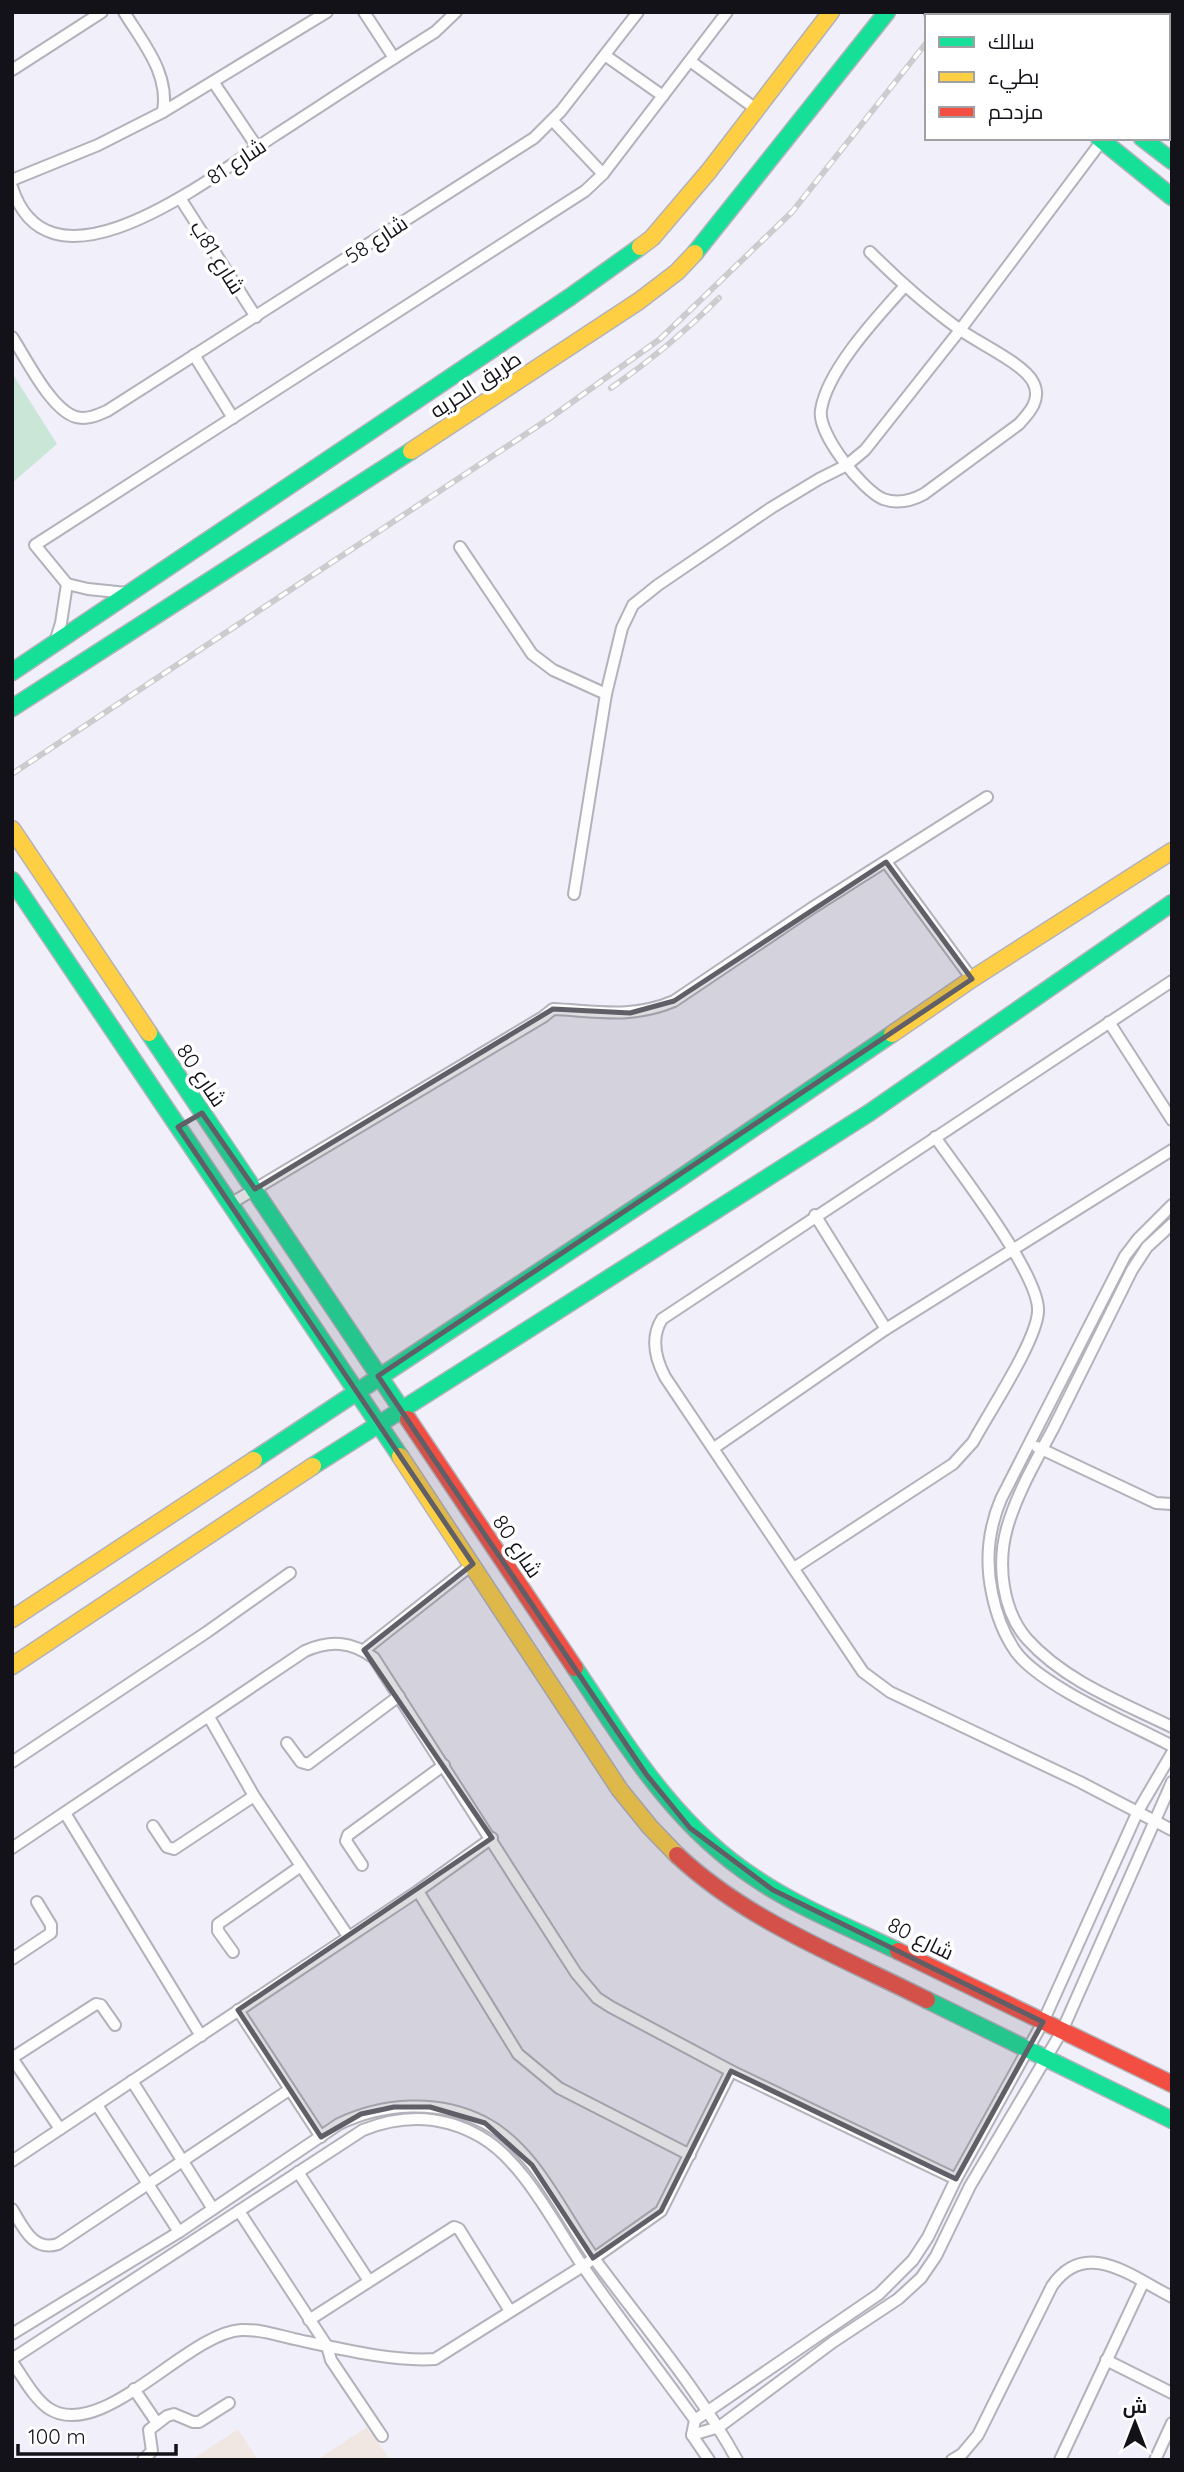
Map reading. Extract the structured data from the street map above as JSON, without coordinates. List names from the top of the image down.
{
  "streets": {
    "street": [
      "شارع 81",
      "شارع 58",
      "شارع 81ب",
      "طريق الحريه",
      "شارع 80"
    ]
  },
  "crossings": [
    ["شارع 81", "شارع 81ب"],
    ["شارع 58", "شارع 81ب"]
  ],
  "legend": ["سالك", "بطيء", "مزدحم"],
  "scale_bar": "100 m",
  "north": "top"
}
